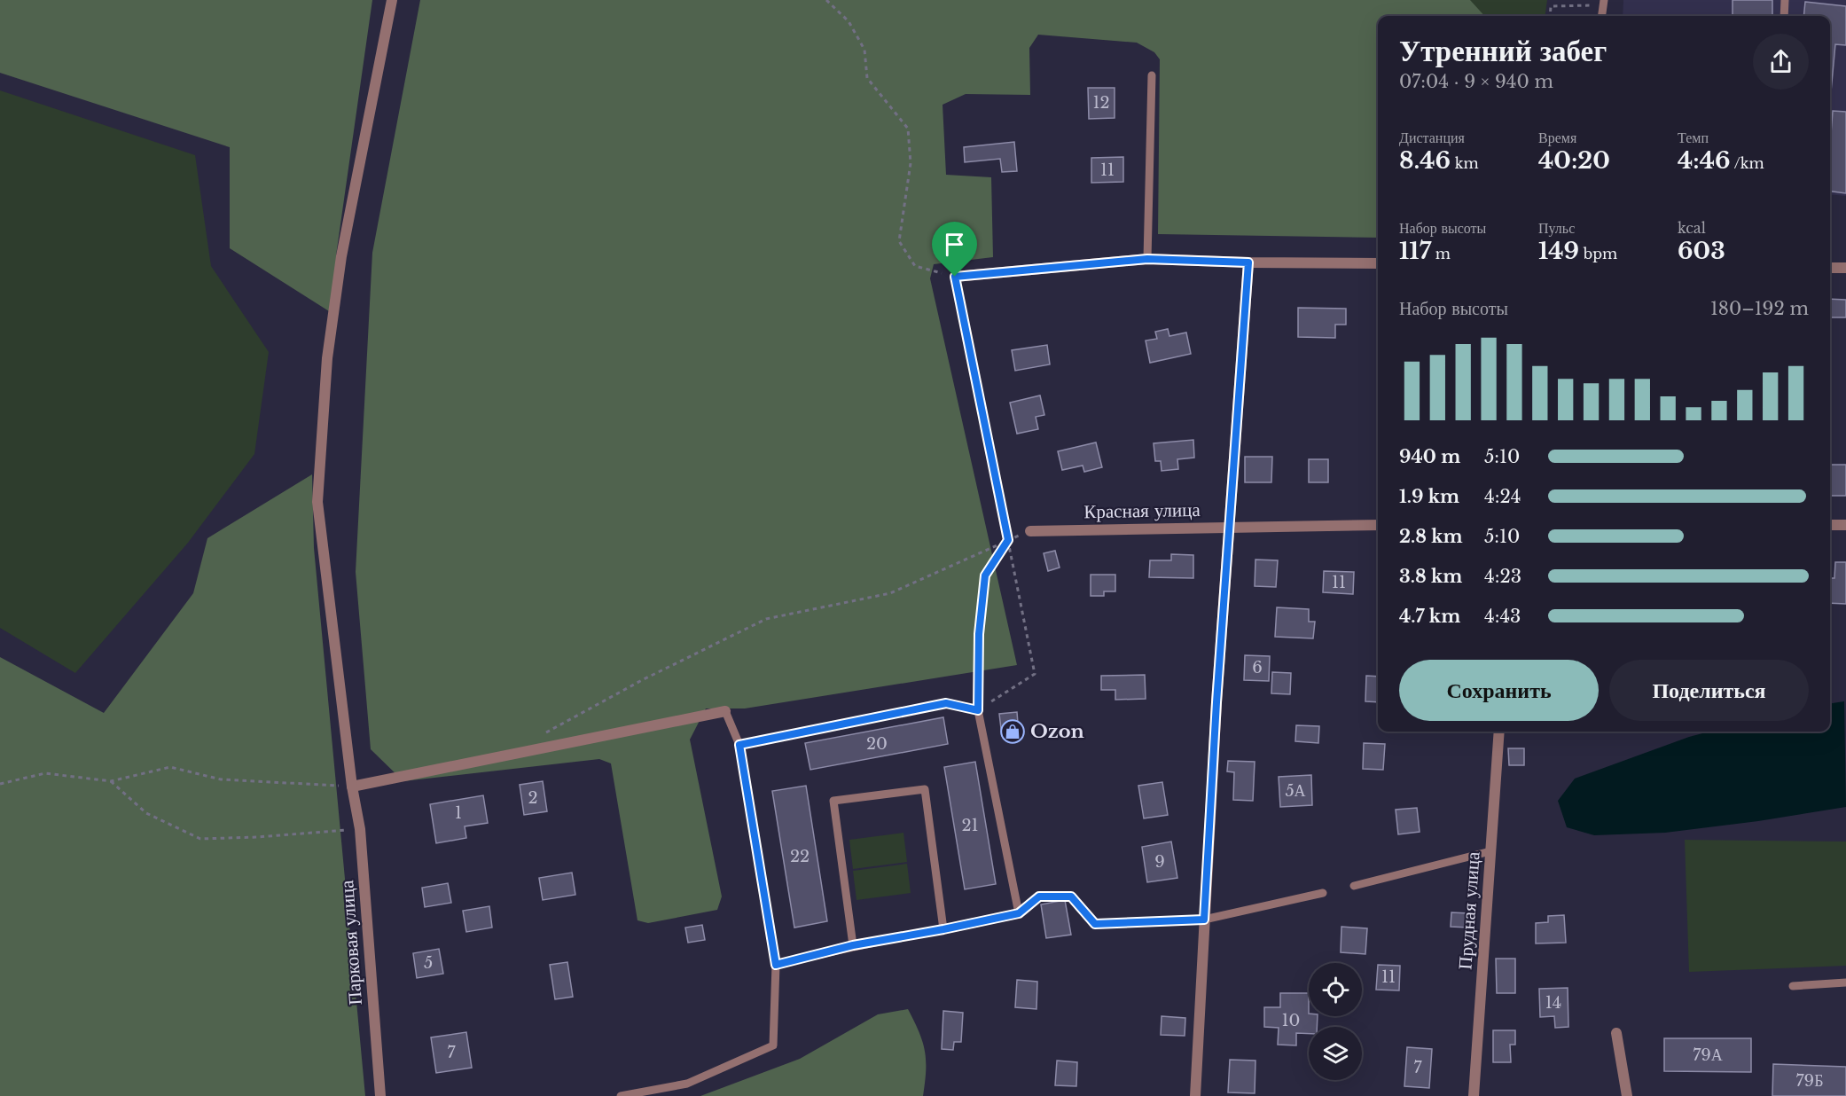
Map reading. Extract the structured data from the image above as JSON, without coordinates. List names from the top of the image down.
{
  "streets": {
    "street": ["Красная улица", "Прудная улица", "Парковая улица"]
  },
  "places": {
    "shop": ["Ozon"]
  },
  "house_numbers": [
    "12",
    "11",
    "11",
    "6",
    "20",
    "5А",
    "2",
    "1",
    "21",
    "22",
    "9",
    "5",
    "11",
    "14",
    "10",
    "7",
    "79А",
    "7",
    "79Б"
  ],
  "page": {
    "heading": ["Утренний забег", "07:04 · 9 × 940 m"],
    "stats": [
      ["Дистанция", "8.46 km"],
      ["Время", "40:20"],
      ["Темп", "4:46 /km"],
      ["Набор высоты", "117 m"],
      ["Пульс", "149 bpm"],
      ["kcal", "603"]
    ],
    "chart": ["Набор высоты", "180–192 m"],
    "list": [
      {
        "name": "940 m",
        "note": "5:10"
      },
      {
        "name": "1.9 km",
        "note": "4:24"
      },
      {
        "name": "2.8 km",
        "note": "5:10"
      },
      {
        "name": "3.8 km",
        "note": "4:23"
      },
      {
        "name": "4.7 km",
        "note": "4:43"
      }
    ],
    "buttons": ["Сохранить", "Поделиться"]
  }
}
